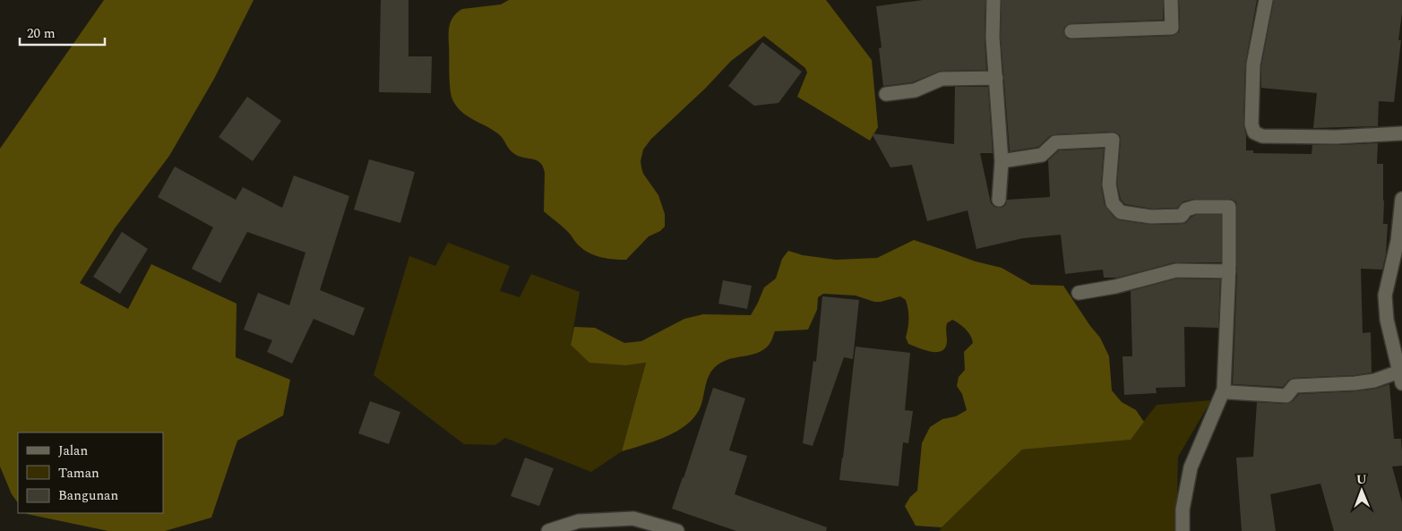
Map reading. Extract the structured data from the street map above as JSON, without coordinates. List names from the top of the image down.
{
  "legend": ["Jalan", "Taman", "Bangunan"],
  "scale_bar": "20 m",
  "north": "top"
}
